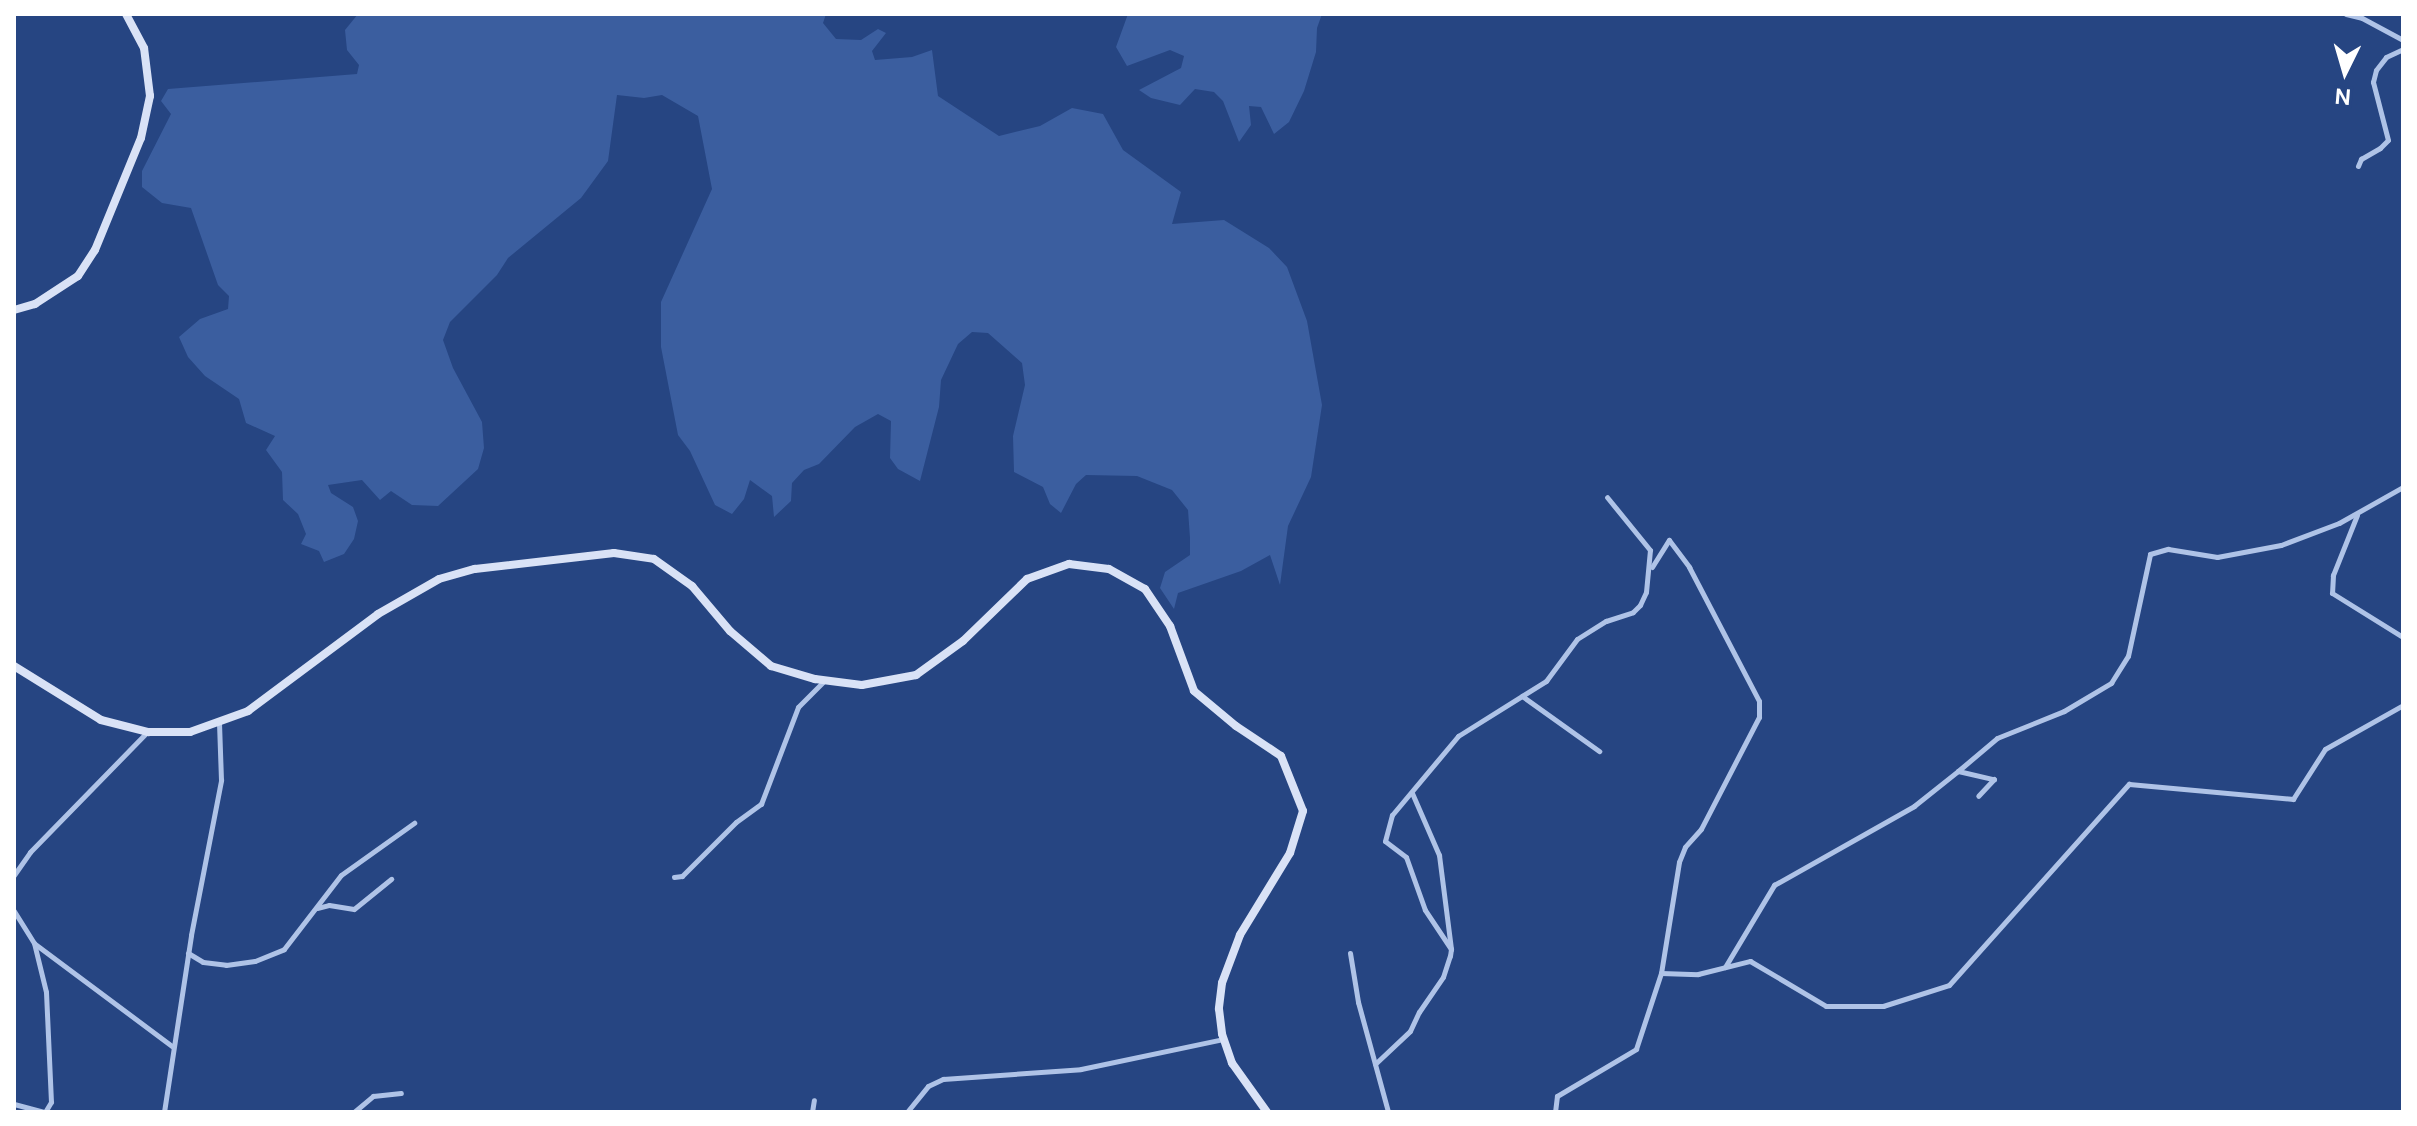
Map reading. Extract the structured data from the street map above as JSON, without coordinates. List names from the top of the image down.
{
  "north": "bottom"
}
